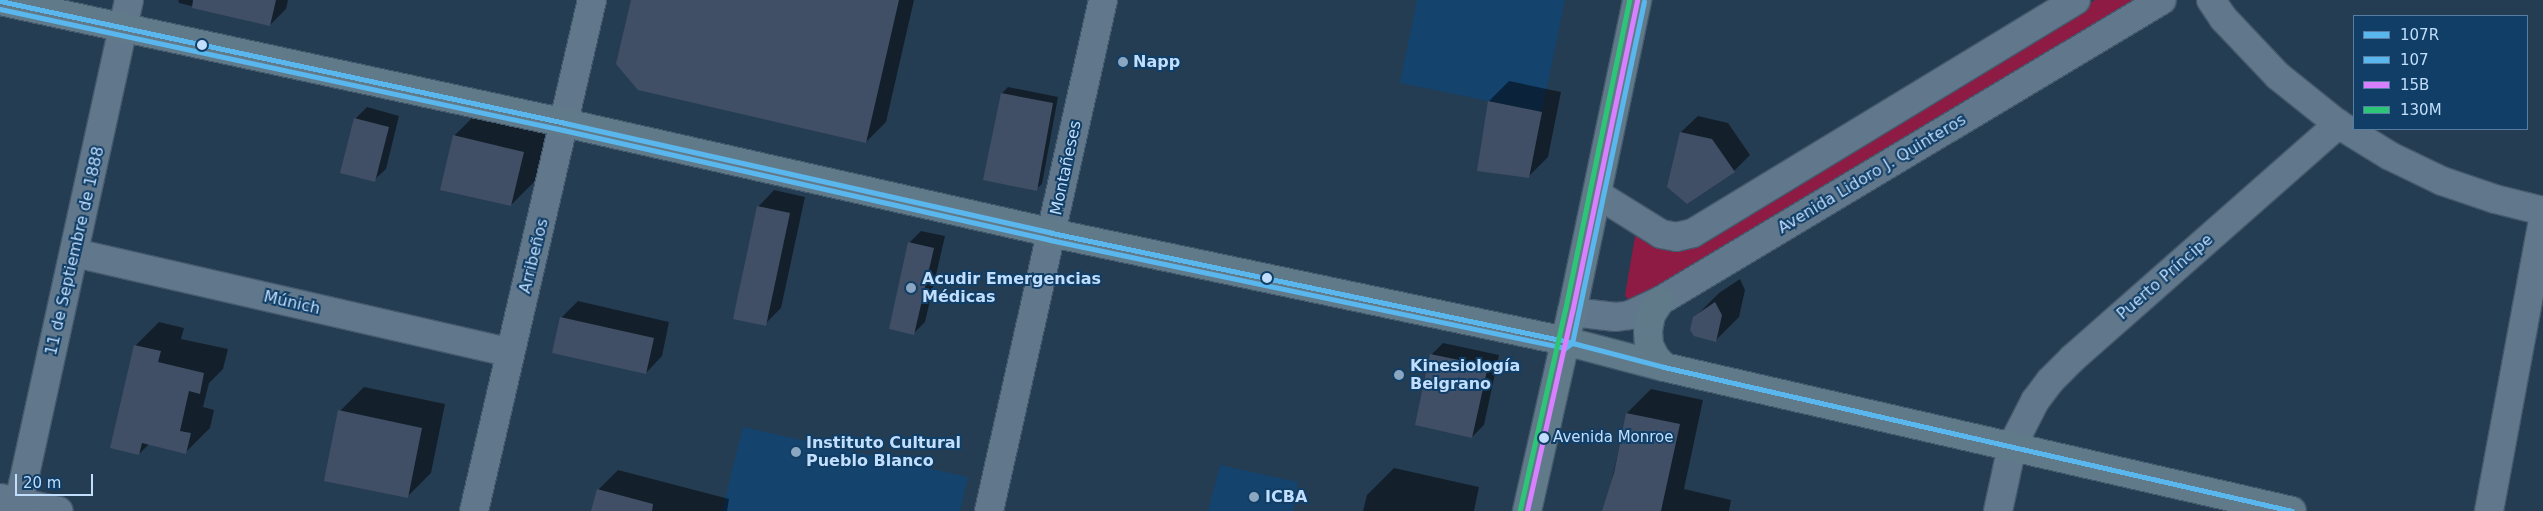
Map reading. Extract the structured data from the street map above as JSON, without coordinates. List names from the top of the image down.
{
  "streets": {
    "street": [
      "Montañeses",
      "Avenida Lidoro J. Quinteros",
      "11 de Septiembre de 1888",
      "Arribeños",
      "Puerto Príncipe",
      "Múnich"
    ]
  },
  "crossings": [
    ["11 de Septiembre de 1888", "Múnich"],
    ["Arribeños", "Múnich"]
  ],
  "places": [
    "Napp",
    "Acudir Emergencias Médicas",
    "Kinesiología Belgrano",
    "Avenida Monroe",
    "Instituto Cultural Pueblo Blanco",
    "ICBA"
  ],
  "lines": [
    "transit line 15B",
    "transit line 130M",
    "transit line 107R",
    "transit line 107"
  ],
  "legend": [
    "107R",
    "107",
    "15B",
    "130M"
  ],
  "scale_bar": "20 m"
}
